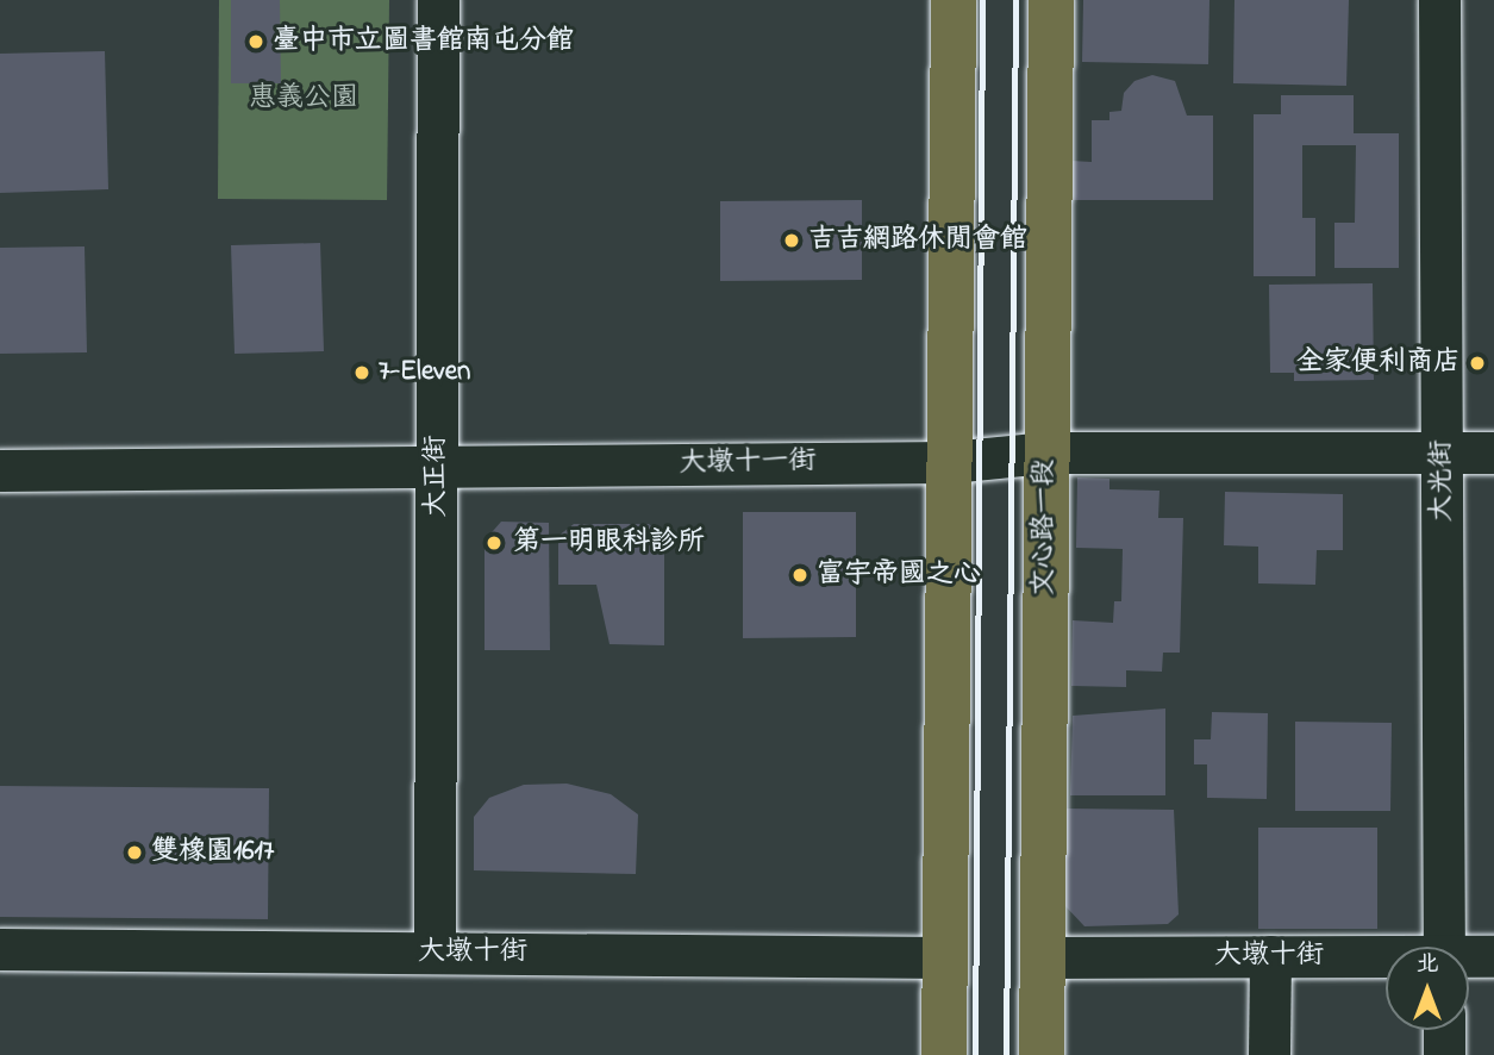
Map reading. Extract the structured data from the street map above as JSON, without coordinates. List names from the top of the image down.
{
  "streets": {
    "main road": ["文心路一段"],
    "street": [
      "大墩十一街",
      "大正街",
      "大光街",
      "大墩十街"
    ]
  },
  "crossings": [
    ["大墩十一街", "大正街"],
    ["大墩十一街", "大光街"],
    ["大墩十一街", "文心路一段"],
    ["大正街", "大墩十街"],
    ["文心路一段", "大墩十街"]
  ],
  "parks": ["惠義公園"],
  "places": [
    "臺中市立圖書館南屯分館",
    "吉吉網路休閒會館",
    "全家便利商店",
    "7-Eleven",
    "第一明眼科診所",
    "富宇帝國之心",
    "雙橡園1617"
  ],
  "north": "top"
}
